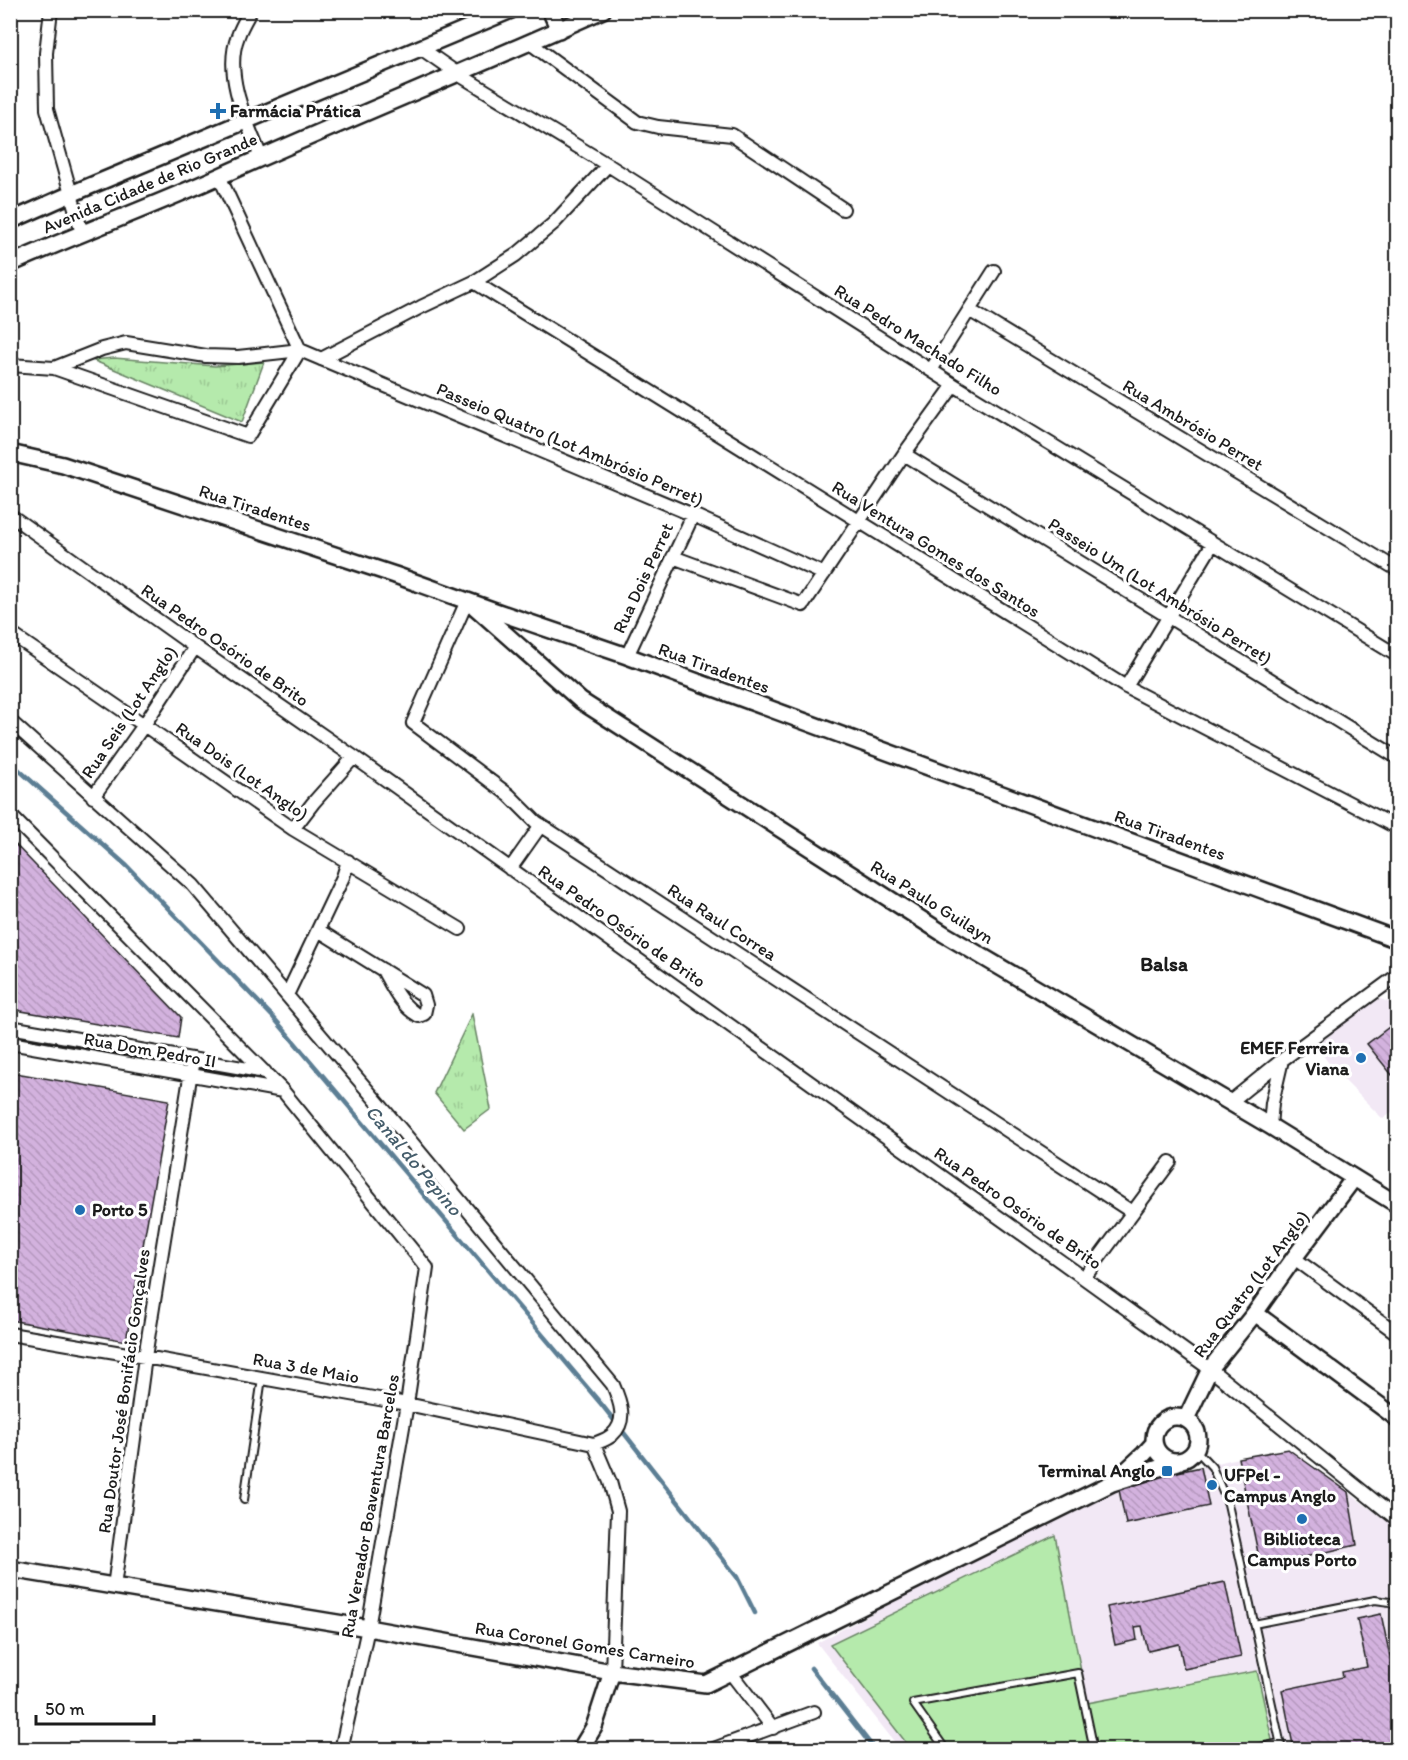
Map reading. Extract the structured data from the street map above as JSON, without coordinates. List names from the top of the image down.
{
  "streets": {
    "street": [
      "Avenida Cidade de Rio Grande",
      "Rua Pedro Machado Filho",
      "Rua Ambrósio Perret",
      "Passeio Quatro (Lot Ambrósio Perret)",
      "Rua Tiradentes",
      "Rua Ventura Gomes dos Santos",
      "Rua Dois Perret",
      "Passeio Um (Lot Ambrósio Perret)",
      "Rua Pedro Osório de Brito",
      "Rua Seis (Lot Anglo)",
      "Rua Dois (Lot Anglo)",
      "Rua Paulo Guilayn",
      "Rua Raul Correa",
      "Rua Dom Pedro II",
      "Rua Quatro (Lot Anglo)",
      "Rua 3 de Maio",
      "Rua Doutor José Bonifácio Gonçalves",
      "Rua Vereador Boaventura Barcelos",
      "Rua Coronel Gomes Carneiro"
    ]
  },
  "crossings": [
    ["Avenida Cidade de Rio Grande", "Rua Pedro Machado Filho"],
    ["Passeio Quatro (Lot Ambrósio Perret)", "Rua Dois Perret"],
    ["Rua Tiradentes", "Rua Dois Perret"],
    ["Rua Tiradentes", "Rua Paulo Guilayn"],
    ["Rua Tiradentes", "Rua Raul Correa"],
    ["Rua Pedro Osório de Brito", "Rua Seis (Lot Anglo)"],
    ["Rua Pedro Osório de Brito", "Rua Quatro (Lot Anglo)"],
    ["Rua Seis (Lot Anglo)", "Rua Dois (Lot Anglo)"],
    ["Rua Paulo Guilayn", "Rua Raul Correa"],
    ["Rua Paulo Guilayn", "Rua Quatro (Lot Anglo)"],
    ["Rua Dom Pedro II", "Rua Doutor José Bonifácio Gonçalves"],
    ["Rua Dom Pedro II", "Rua Vereador Boaventura Barcelos"],
    ["Rua Quatro (Lot Anglo)", "Rua Coronel Gomes Carneiro"],
    ["Rua 3 de Maio", "Rua Doutor José Bonifácio Gonçalves"],
    ["Rua 3 de Maio", "Rua Vereador Boaventura Barcelos"],
    ["Rua Doutor José Bonifácio Gonçalves", "Rua Coronel Gomes Carneiro"],
    ["Rua Vereador Boaventura Barcelos", "Rua Coronel Gomes Carneiro"]
  ],
  "districts": ["Balsa"],
  "water": ["Canal do Pepino"],
  "places": {
    "health": ["Farmácia Prática"],
    "other": [
      "EMEF Ferreira Viana",
      "Porto 5",
      "UFPel - Campus Anglo",
      "Biblioteca Campus Porto"
    ],
    "transit": ["Terminal Anglo"]
  },
  "scale_bar": "50 m"
}
